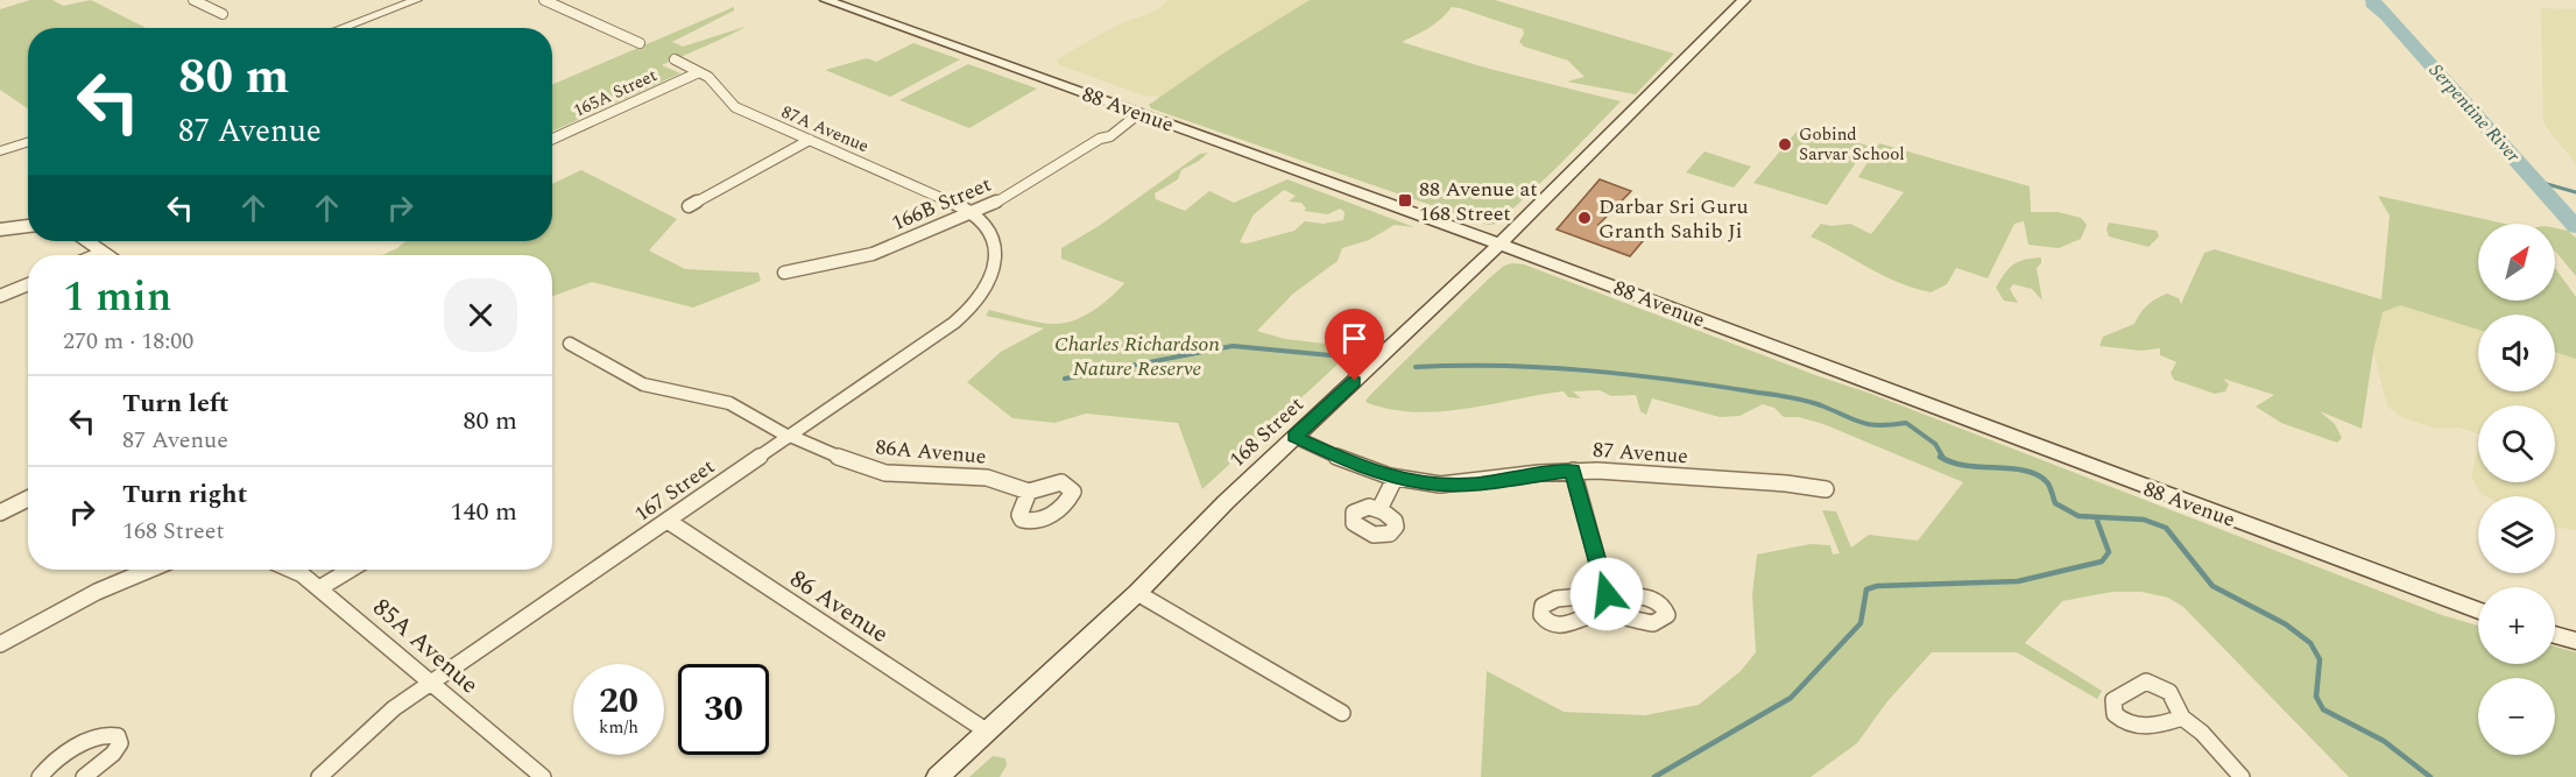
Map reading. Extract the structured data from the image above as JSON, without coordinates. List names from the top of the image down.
{
  "streets": {
    "main road": ["88 Avenue", "168 Street"],
    "street": [
      "165A Street",
      "87A Avenue",
      "166B Street",
      "86A Avenue",
      "87 Avenue",
      "167 Street",
      "86 Avenue",
      "85A Avenue"
    ]
  },
  "crossings": [
    ["165A Street", "87A Avenue"],
    ["88 Avenue", "166B Street"],
    ["88 Avenue", "168 Street"],
    ["87A Avenue", "166B Street"],
    ["87A Avenue", "167 Street"],
    ["166B Street", "167 Street"],
    ["168 Street", "87 Avenue"],
    ["168 Street", "86 Avenue"],
    ["86A Avenue", "167 Street"],
    ["167 Street", "86 Avenue"],
    ["167 Street", "85A Avenue"]
  ],
  "water": ["Serpentine River"],
  "parks": ["Charles Richardson Nature Reserve"],
  "places": {
    "other": ["Gobind Sarvar School", "Darbar Sri Guru Granth Sahib Ji"],
    "transit": ["88 Avenue at 168 Street"]
  },
  "north": "top right",
  "page": {
    "turn": ["80 m", "87 Avenue"],
    "map_buttons": ["+", "−"],
    "heading": ["1 min", "270 m · 18:00"],
    "list": [
      {
        "name": "Turn left",
        "note": "87 Avenue",
        "value": "80 m"
      },
      {
        "name": "Turn right",
        "note": "168 Street",
        "value": "140 m"
      }
    ],
    "speed": "20 km/h",
    "limit": "30"
  }
}
